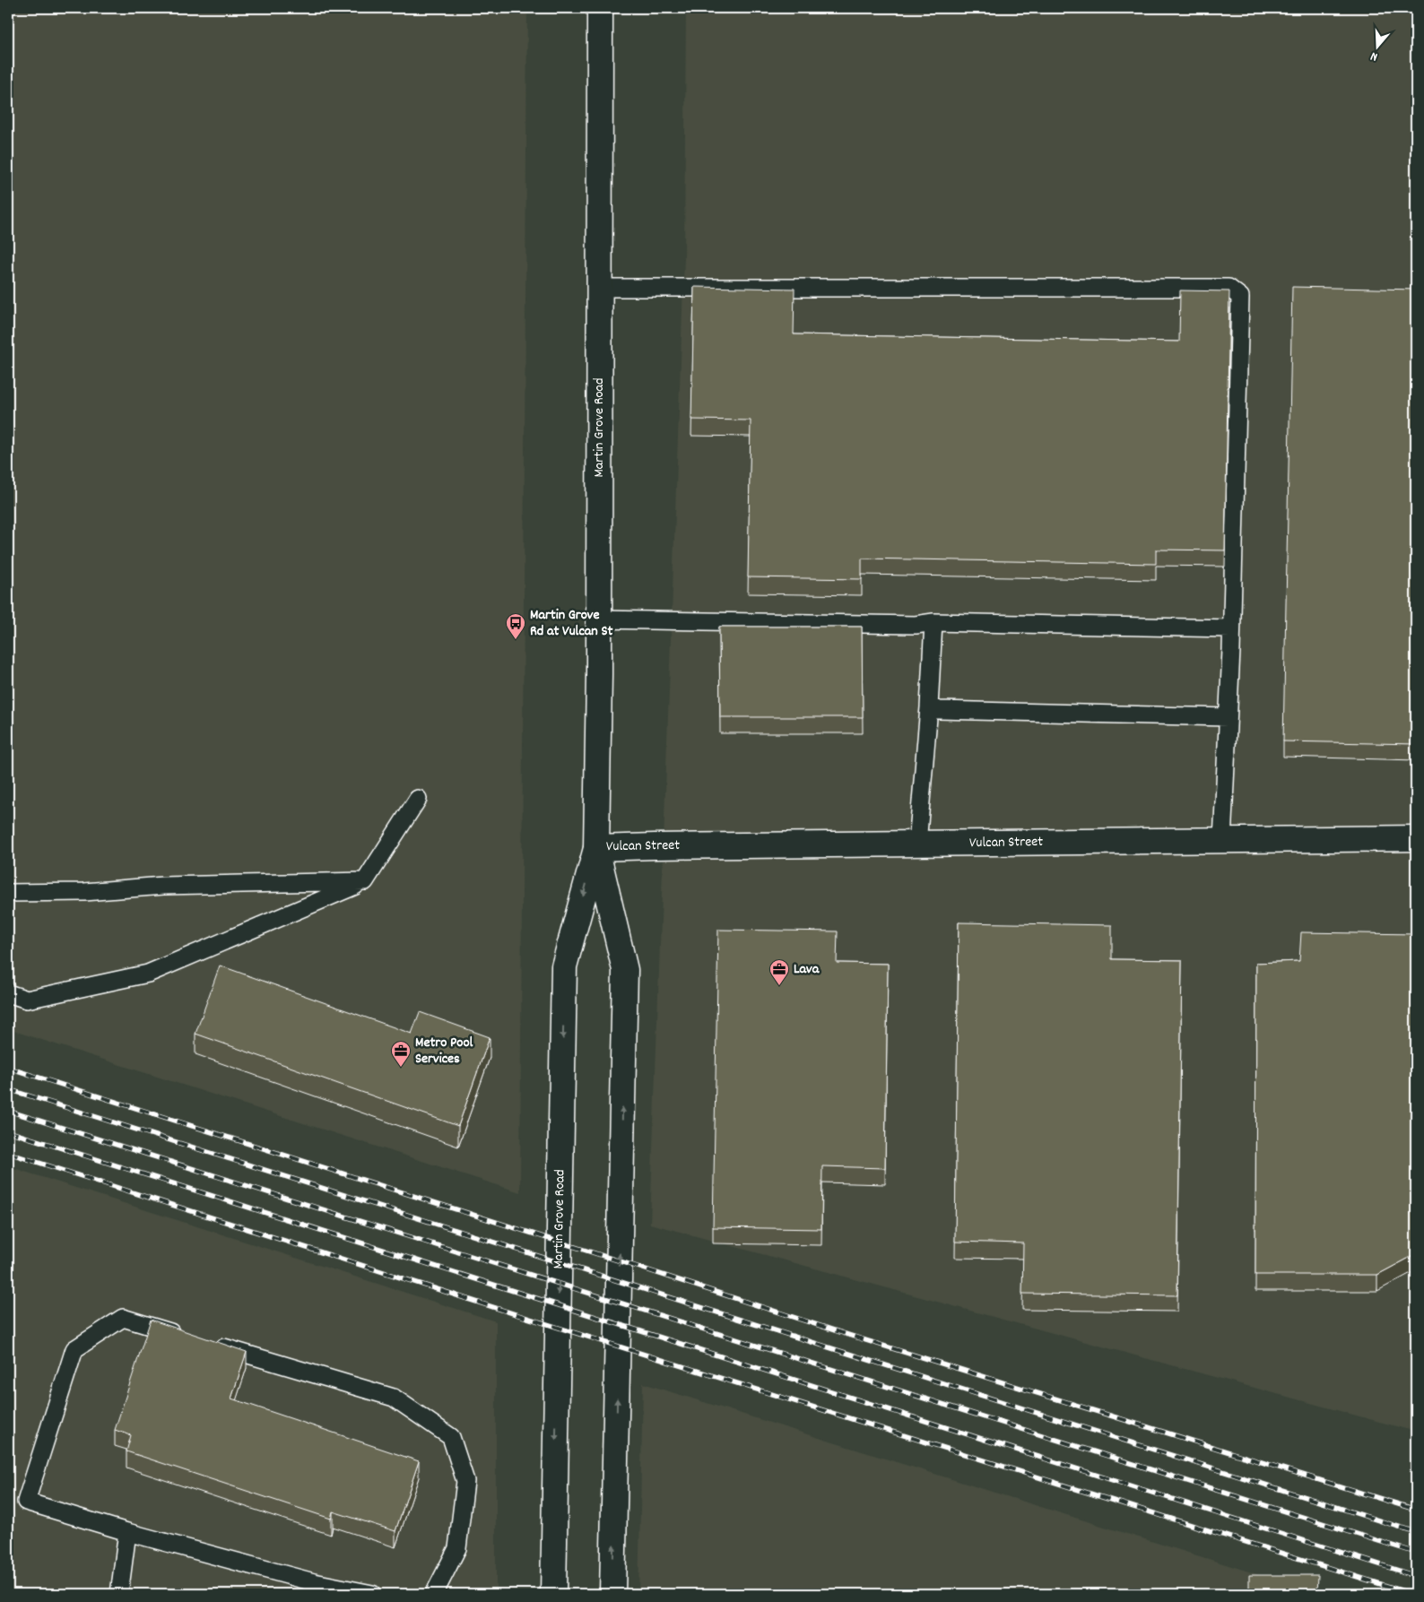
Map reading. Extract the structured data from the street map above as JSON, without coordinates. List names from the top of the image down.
{
  "streets": {
    "main road": ["Martin Grove Road", "Vulcan Street"]
  },
  "crossings": [
    ["Martin Grove Road", "Vulcan Street"]
  ],
  "places": {
    "bus stop": ["Martin Grove Rd at Vulcan St"],
    "office": ["Lava", "Metro Pool Services"]
  },
  "north": "bottom"
}
